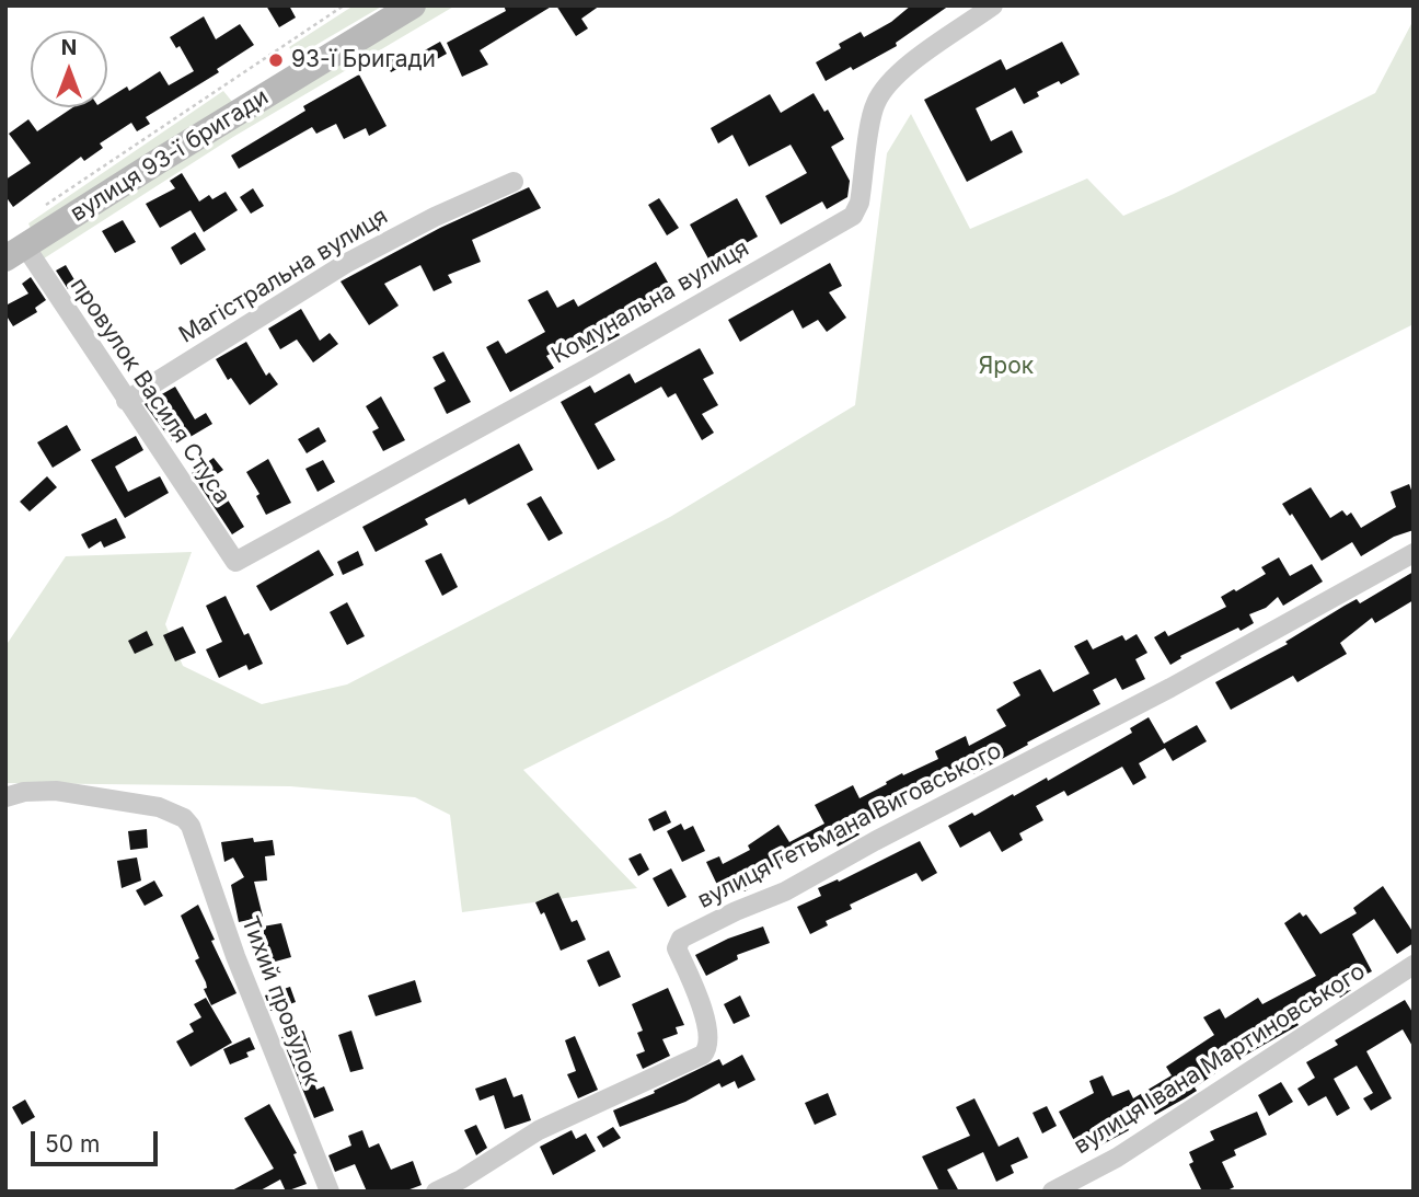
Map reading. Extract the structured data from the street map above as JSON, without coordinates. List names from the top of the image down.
{
  "streets": {
    "main road": ["вулиця 93-ї бригади"],
    "street": [
      "Магістральна вулиця",
      "Комунальна вулиця",
      "провулок Василя Стуса",
      "вулиця Гетьмана Виговського",
      "Тихий провулок",
      "вулиця Івана Мартиновського"
    ]
  },
  "crossings": [
    ["вулиця 93-ї бригади", "провулок Василя Стуса"],
    ["Магістральна вулиця", "провулок Василя Стуса"],
    ["Комунальна вулиця", "провулок Василя Стуса"]
  ],
  "parks": ["Ярок"],
  "places": ["93-ї Бригади"],
  "scale_bar": "50 m",
  "north": "top"
}
